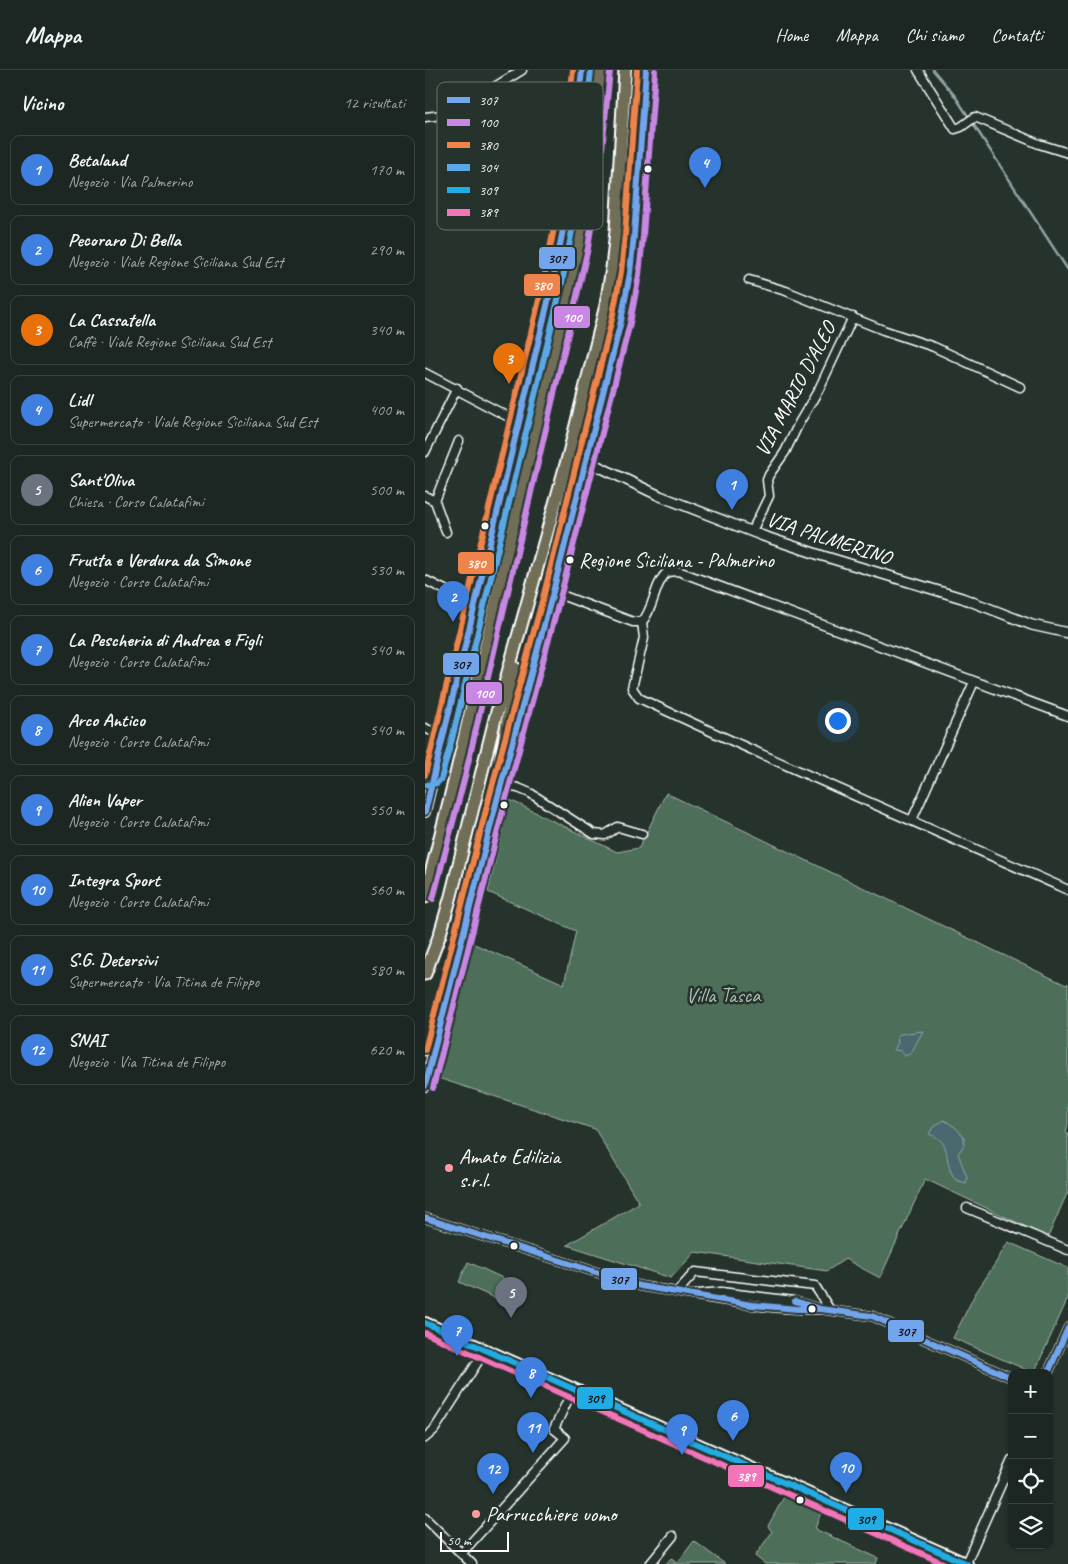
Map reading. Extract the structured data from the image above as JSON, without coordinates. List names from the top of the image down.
{
  "streets": {
    "street": ["VIA MARIO D'ALEO", "VIA PALMERINO"]
  },
  "crossings": [
    ["VIA MARIO D'ALEO", "VIA PALMERINO"]
  ],
  "parks": ["Villa Tasca"],
  "places": ["Regione Siciliana - Palmerino", "Amato Edilizia s.r.l.", "Parrucchiere uomo"],
  "lines": [
    "transit line 307",
    "transit line 380",
    "transit line 100",
    "transit line 304",
    "transit line 309",
    "transit line 389"
  ],
  "legend": [
    "307",
    "100",
    "380",
    "304",
    "309",
    "389"
  ],
  "scale_bar": "50 m",
  "page": {
    "header": "Mappa",
    "nav": [
      "Home",
      "Mappa",
      "Chi siamo",
      "Contatti"
    ],
    "heading": ["Vicino", "12 risultati"],
    "list": [
      {
        "mark": "1",
        "name": "Betaland",
        "note": "Negozio · Via Palmerino",
        "value": "170 m"
      },
      {
        "mark": "2",
        "name": "Pecoraro Di Bella",
        "note": "Negozio · Viale Regione Siciliana Sud Est",
        "value": "290 m"
      },
      {
        "mark": "3",
        "name": "La Cassatella",
        "note": "Caffè · Viale Regione Siciliana Sud Est",
        "value": "340 m"
      },
      {
        "mark": "4",
        "name": "Lidl",
        "note": "Supermercato · Viale Regione Siciliana Sud Est",
        "value": "400 m"
      },
      {
        "mark": "5",
        "name": "Sant'Oliva",
        "note": "Chiesa · Corso Calatafimi",
        "value": "500 m"
      },
      {
        "mark": "6",
        "name": "Frutta e Verdura da Simone",
        "note": "Negozio · Corso Calatafimi",
        "value": "530 m"
      },
      {
        "mark": "7",
        "name": "La Pescheria di Andrea e Figli",
        "note": "Negozio · Corso Calatafimi",
        "value": "540 m"
      },
      {
        "mark": "8",
        "name": "Arco Antico",
        "note": "Negozio · Corso Calatafimi",
        "value": "540 m"
      },
      {
        "mark": "9",
        "name": "Alien Vaper",
        "note": "Negozio · Corso Calatafimi",
        "value": "550 m"
      },
      {
        "mark": "10",
        "name": "Integra Sport",
        "note": "Negozio · Corso Calatafimi",
        "value": "560 m"
      },
      {
        "mark": "11",
        "name": "S.G. Detersivi",
        "note": "Supermercato · Via Titina de Filippo",
        "value": "580 m"
      },
      {
        "mark": "12",
        "name": "SNAI",
        "note": "Negozio · Via Titina de Filippo",
        "value": "620 m"
      }
    ],
    "pins": [
      "4",
      "3",
      "1",
      "2",
      "5",
      "7",
      "8",
      "6",
      "11",
      "9",
      "10",
      "12"
    ],
    "map_buttons": ["+", "−"],
    "scale": "50 m"
  }
}
